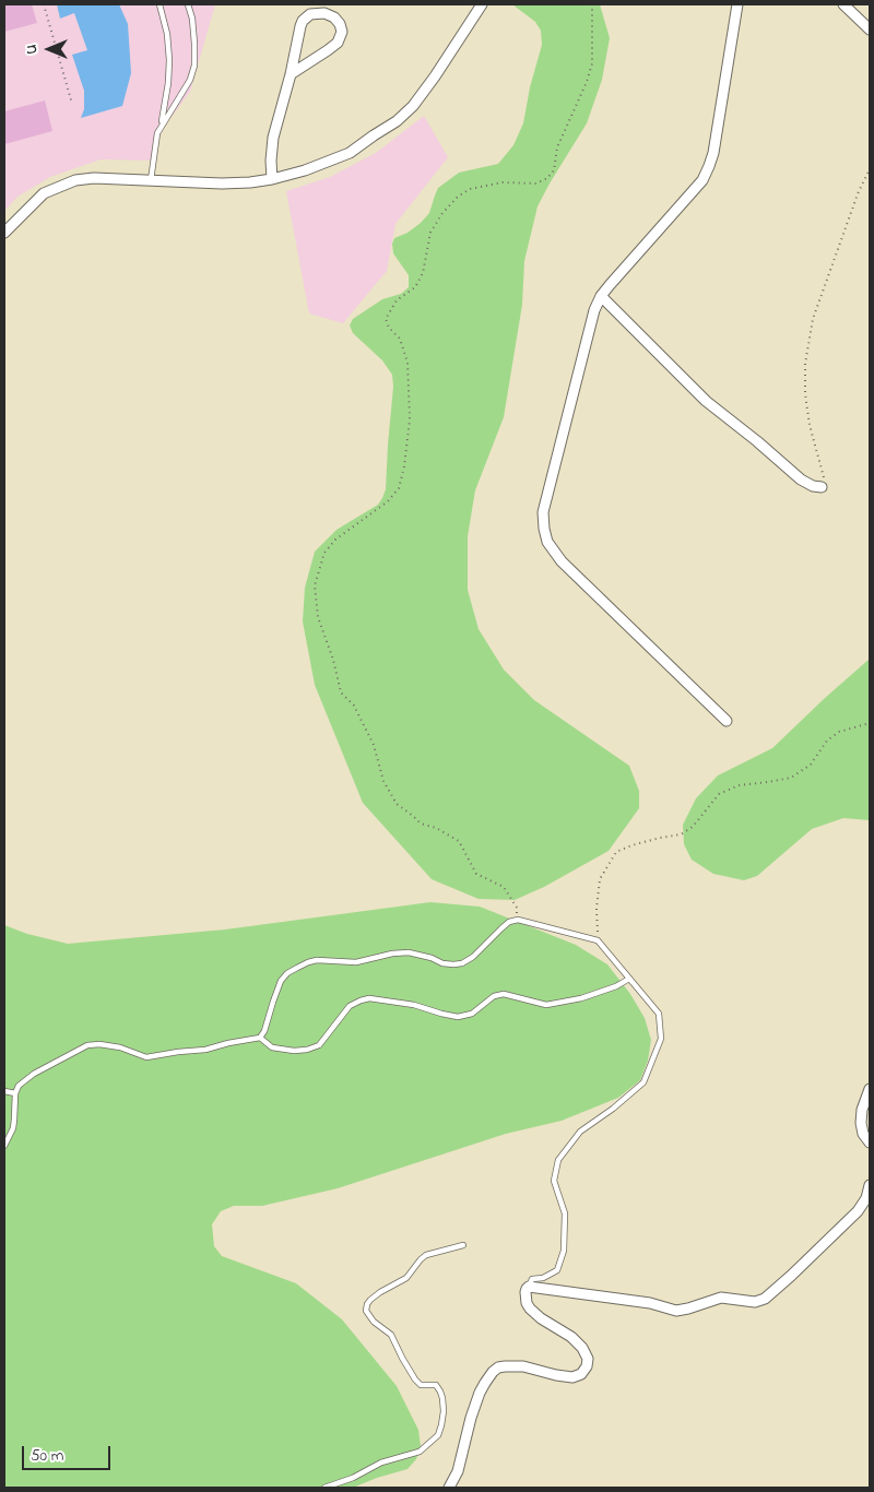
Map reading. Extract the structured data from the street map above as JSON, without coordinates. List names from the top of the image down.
{
  "scale_bar": "50 m",
  "north": "left"
}
